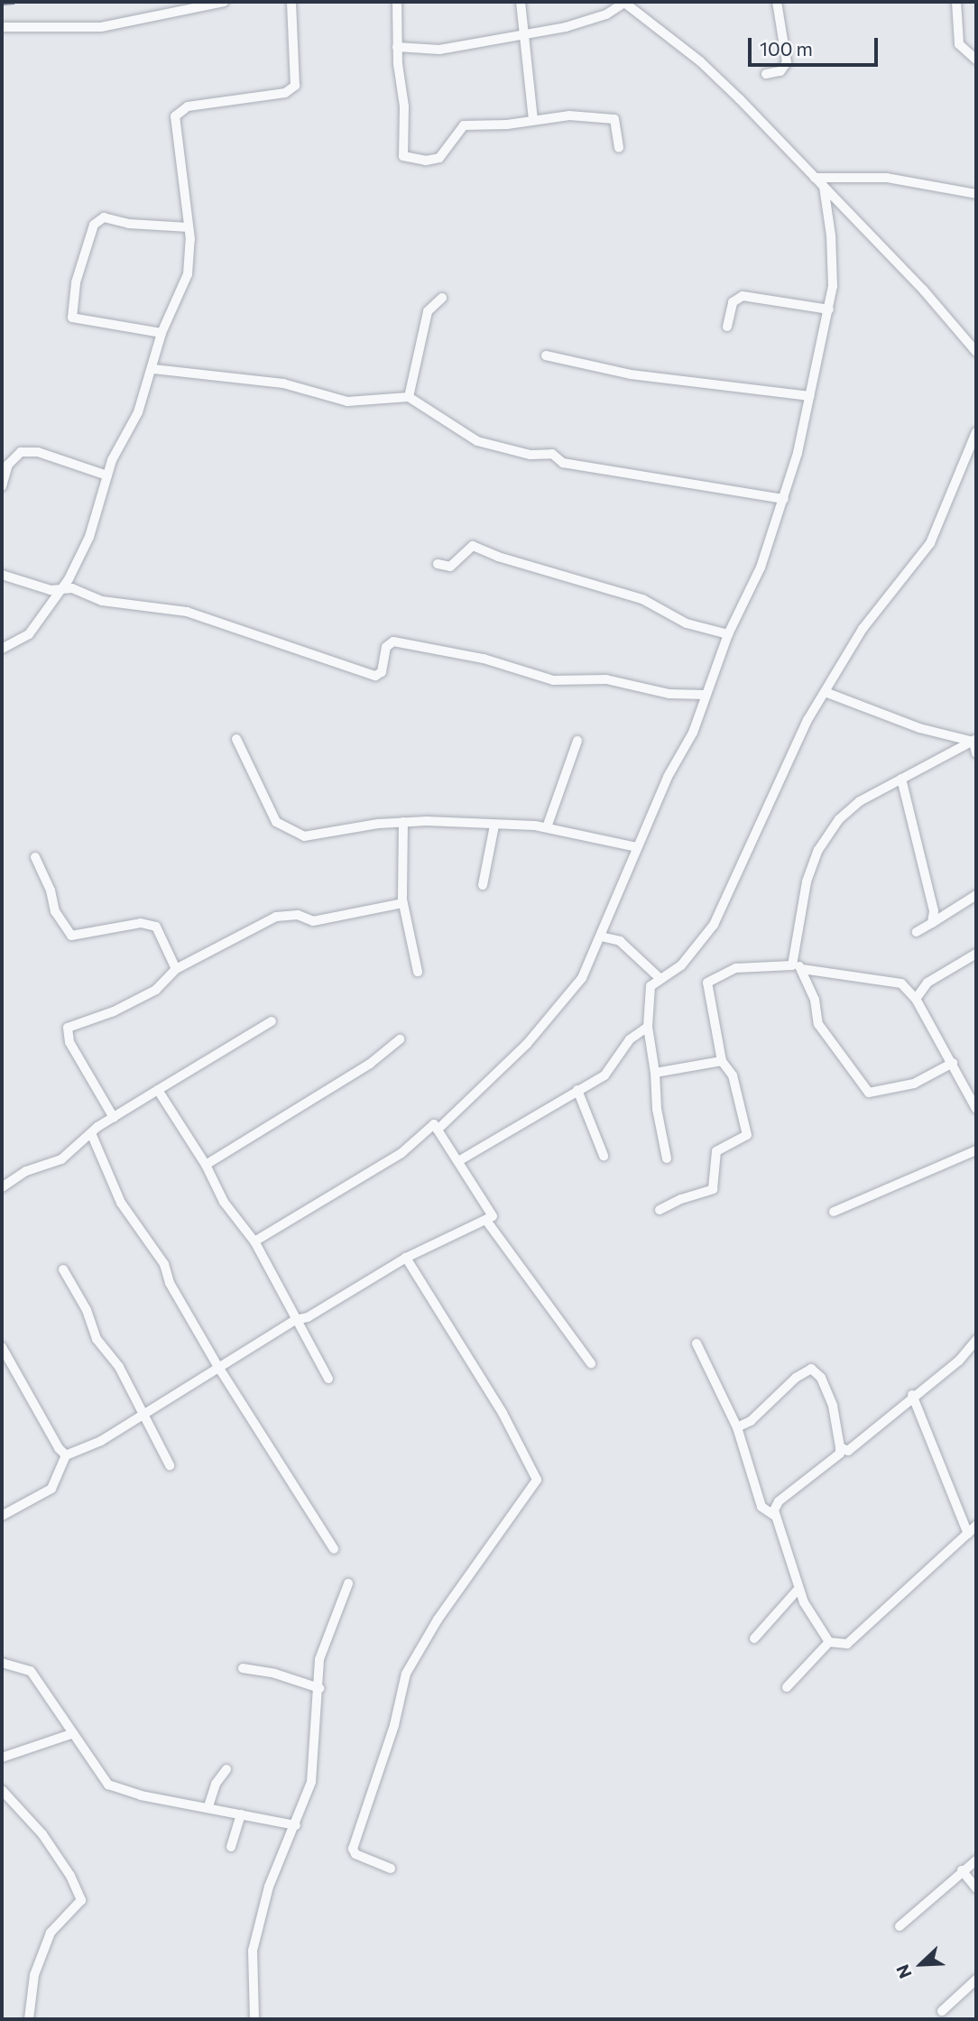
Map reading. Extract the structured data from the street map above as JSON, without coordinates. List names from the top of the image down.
{
  "scale_bar": "100 m",
  "north": "bottom left"
}
